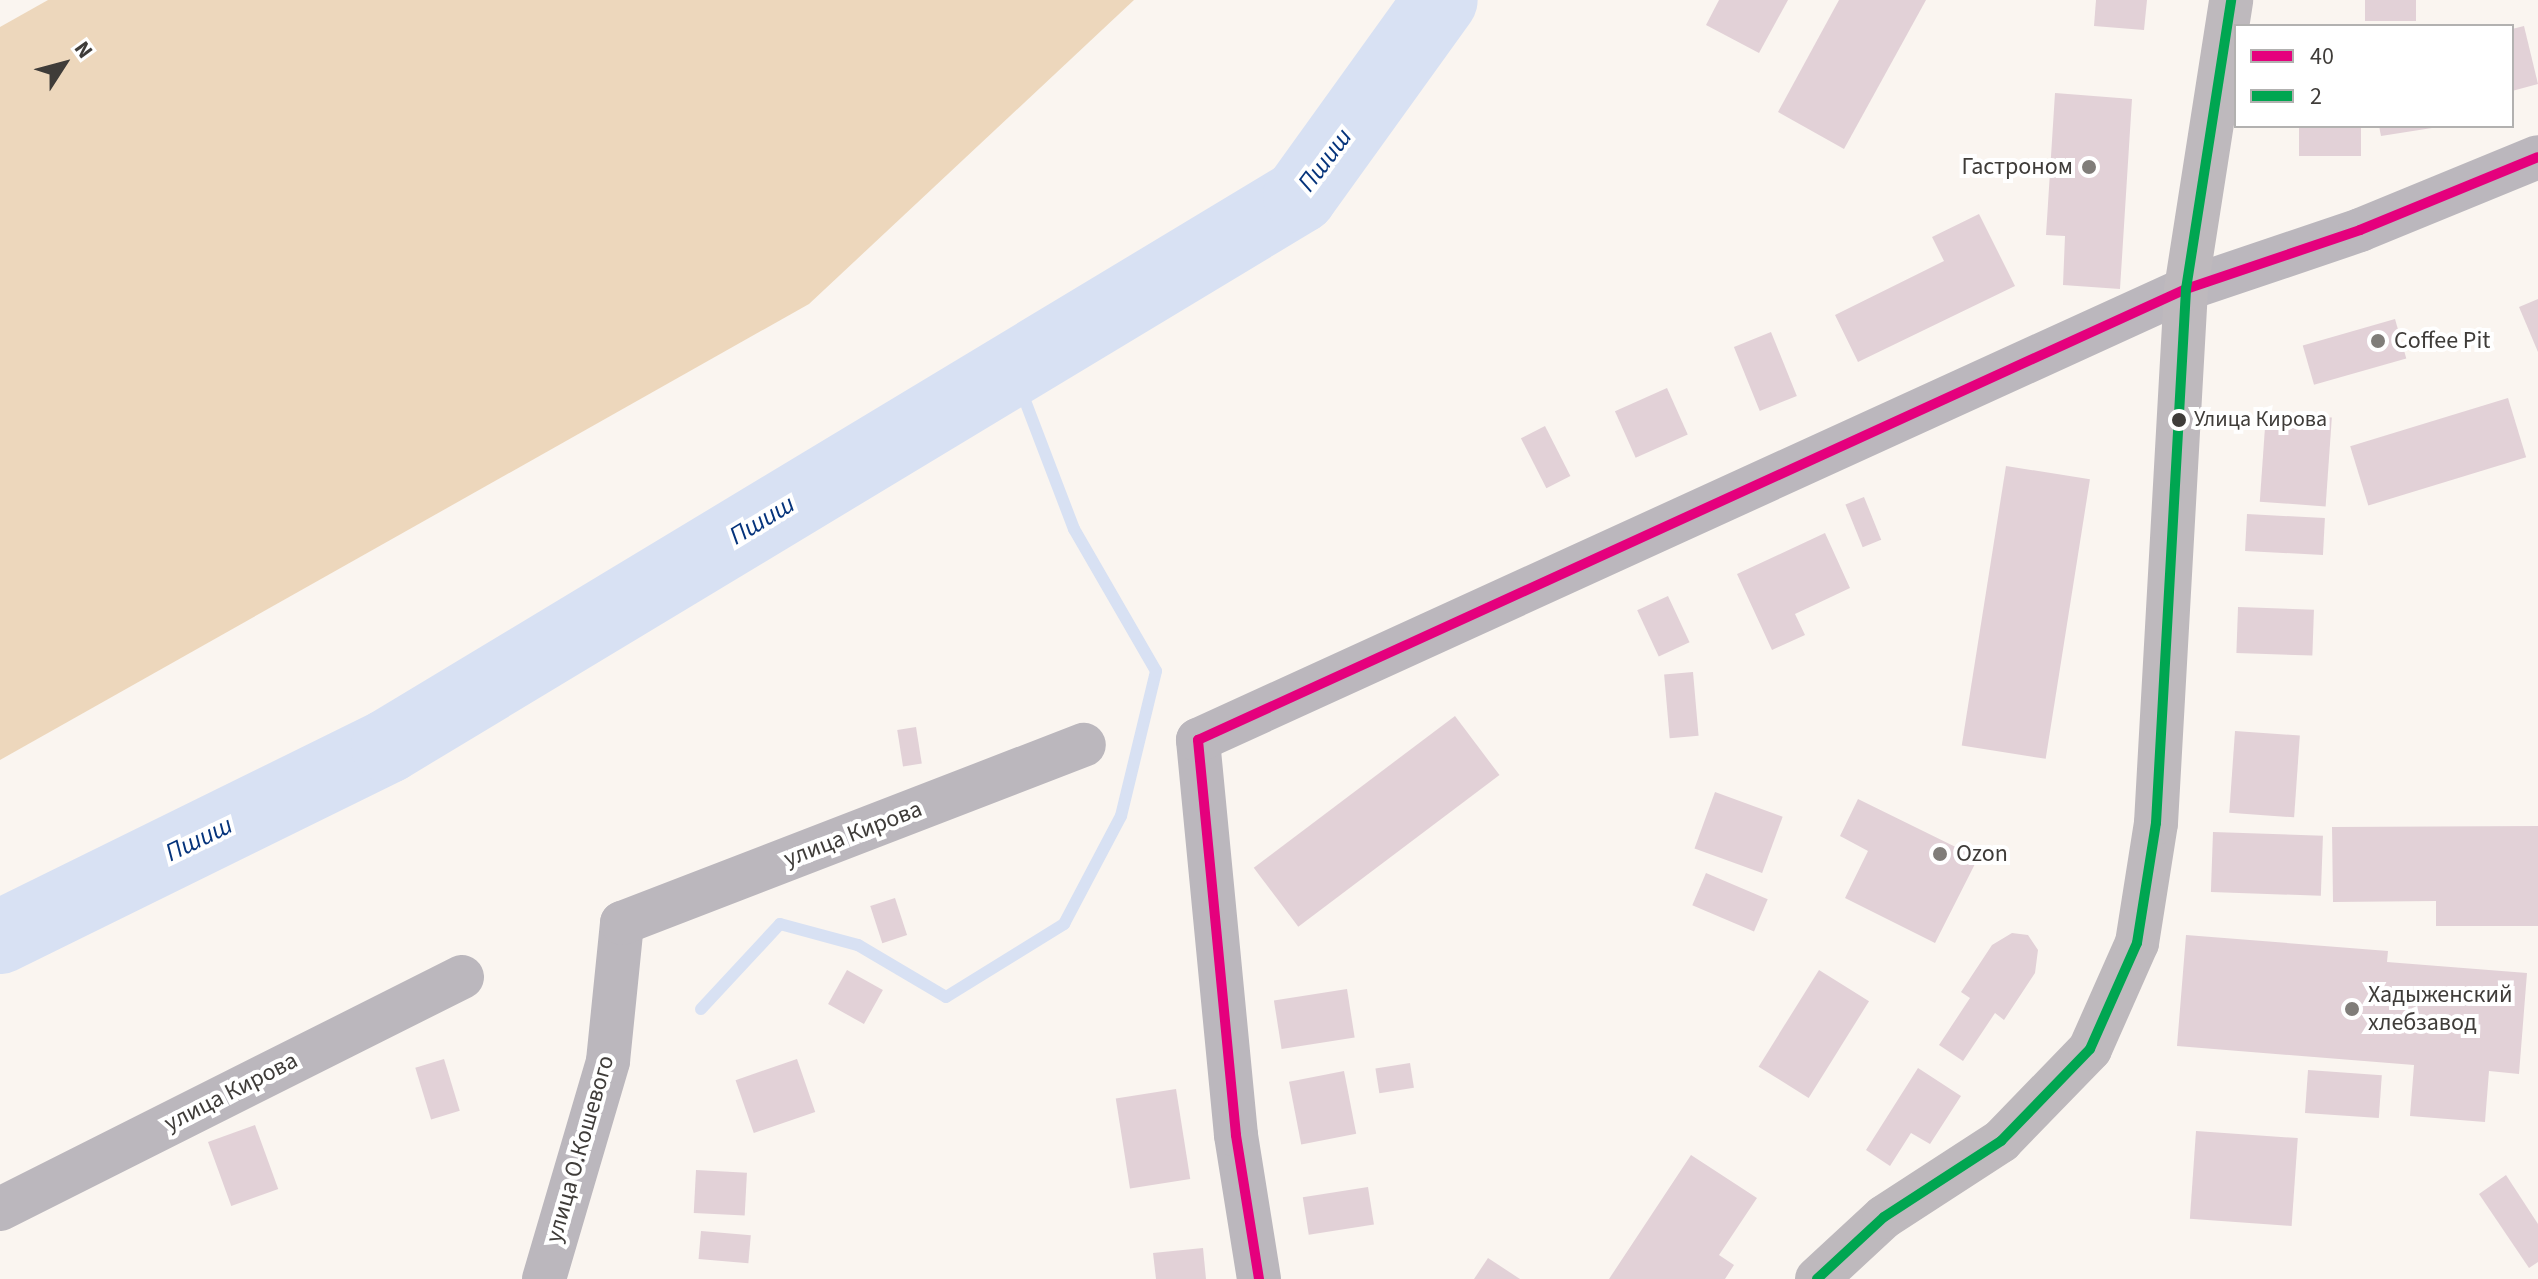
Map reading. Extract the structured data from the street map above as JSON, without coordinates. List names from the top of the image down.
{
  "streets": {
    "street": ["улица Кирова", "улица О.Кошевого"]
  },
  "crossings": [
    ["улица Кирова", "улица О.Кошевого"]
  ],
  "water": ["Пшиш"],
  "places": [
    "Гастроном",
    "Coffee Pit",
    "Улица Кирова",
    "Ozon",
    "Хадыженский хлебзавод"
  ],
  "lines": ["transit line 2", "transit line 40"],
  "legend": ["40", "2"],
  "north": "top right"
}
